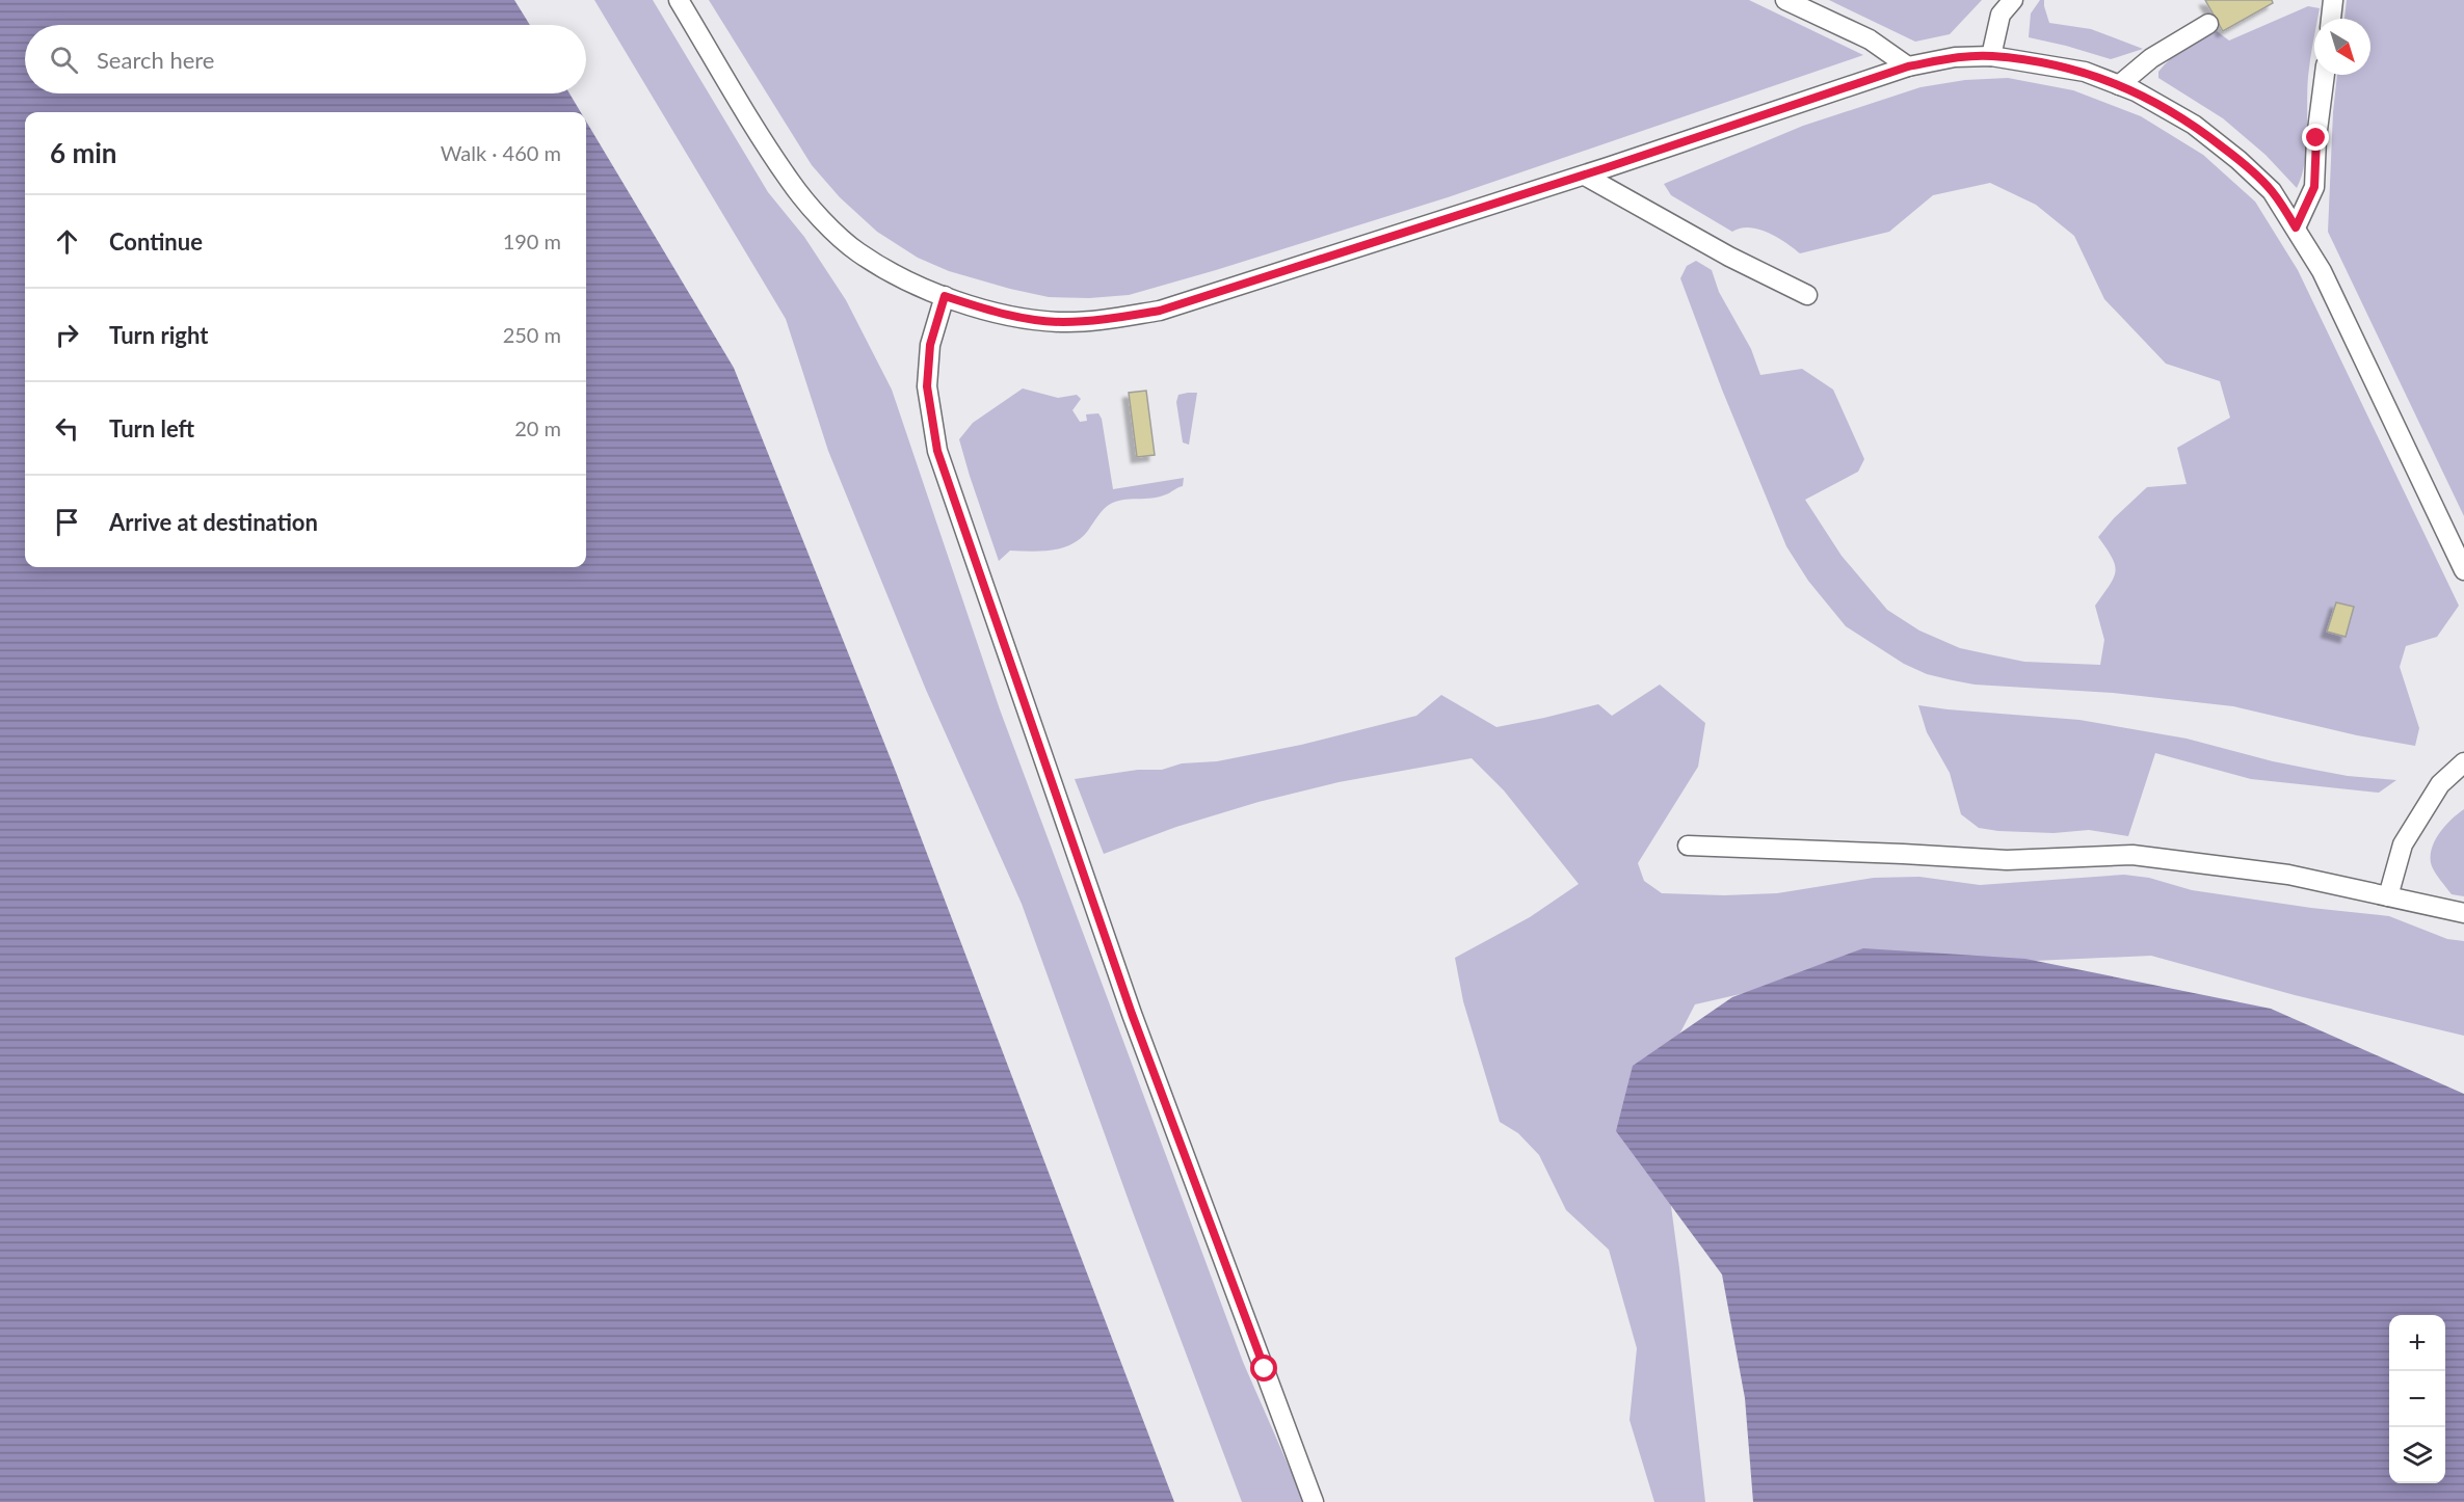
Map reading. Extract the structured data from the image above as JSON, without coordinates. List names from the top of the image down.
{
  "north": "bottom right",
  "page": {
    "search": "Search here",
    "heading": ["6 min", "Walk · 460 m"],
    "list": [
      ["Continue", "190 m"],
      ["Turn right", "250 m"],
      ["Turn left", "20 m"],
      "Arrive at destination"
    ],
    "map_buttons": ["+", "−"]
  }
}
